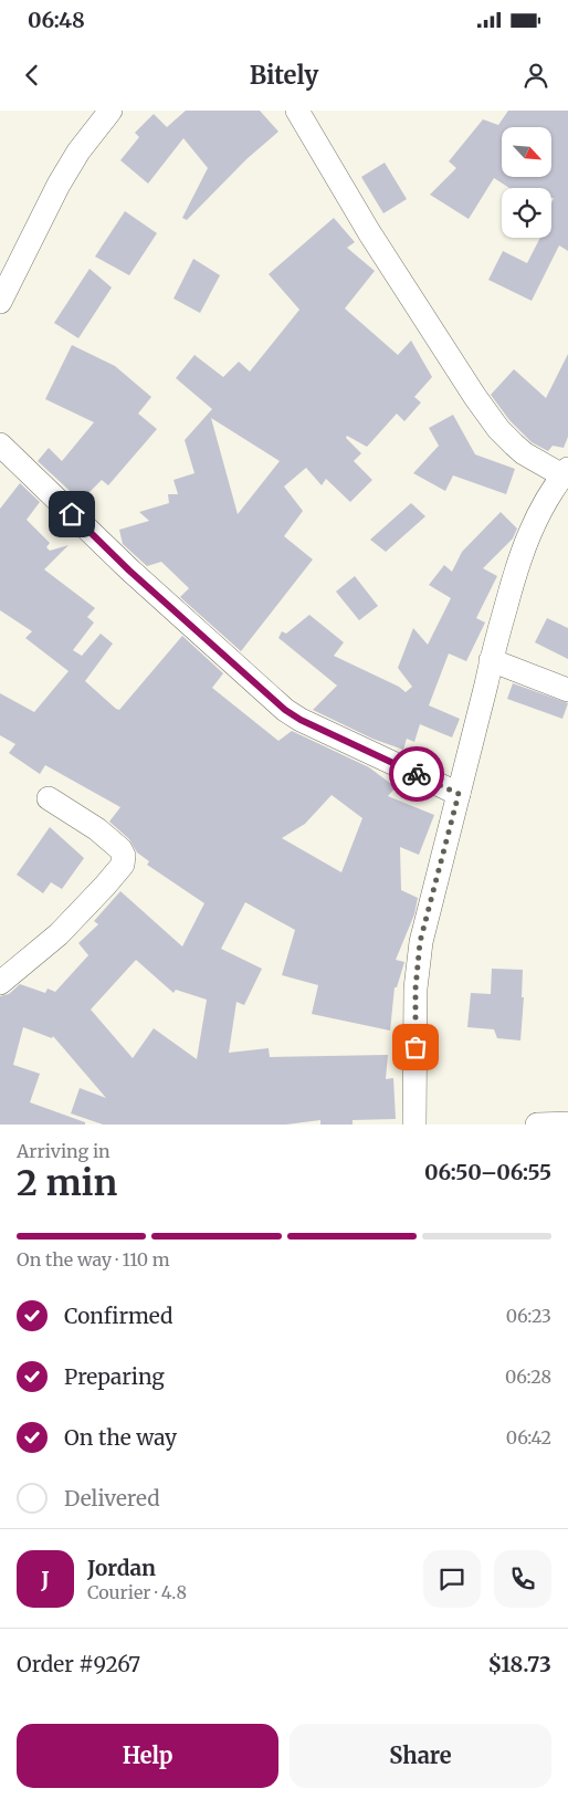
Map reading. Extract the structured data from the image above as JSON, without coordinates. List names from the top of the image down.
{
  "north": "bottom right",
  "page": {
    "status": "06:48",
    "header": "Bitely",
    "heading": ["2 min", "Arriving in", "06:50–06:55"],
    "panel": [
      "Jordan",
      "Courier · 4.8",
      "Order #9267",
      "$18.73"
    ],
    "bar": "On the way · 110 m",
    "list": [
      ["Confirmed", "06:23"],
      ["Preparing", "06:28"],
      ["On the way", "06:42"],
      "Delivered"
    ],
    "round": "J",
    "buttons": ["Help", "Share"]
  }
}
